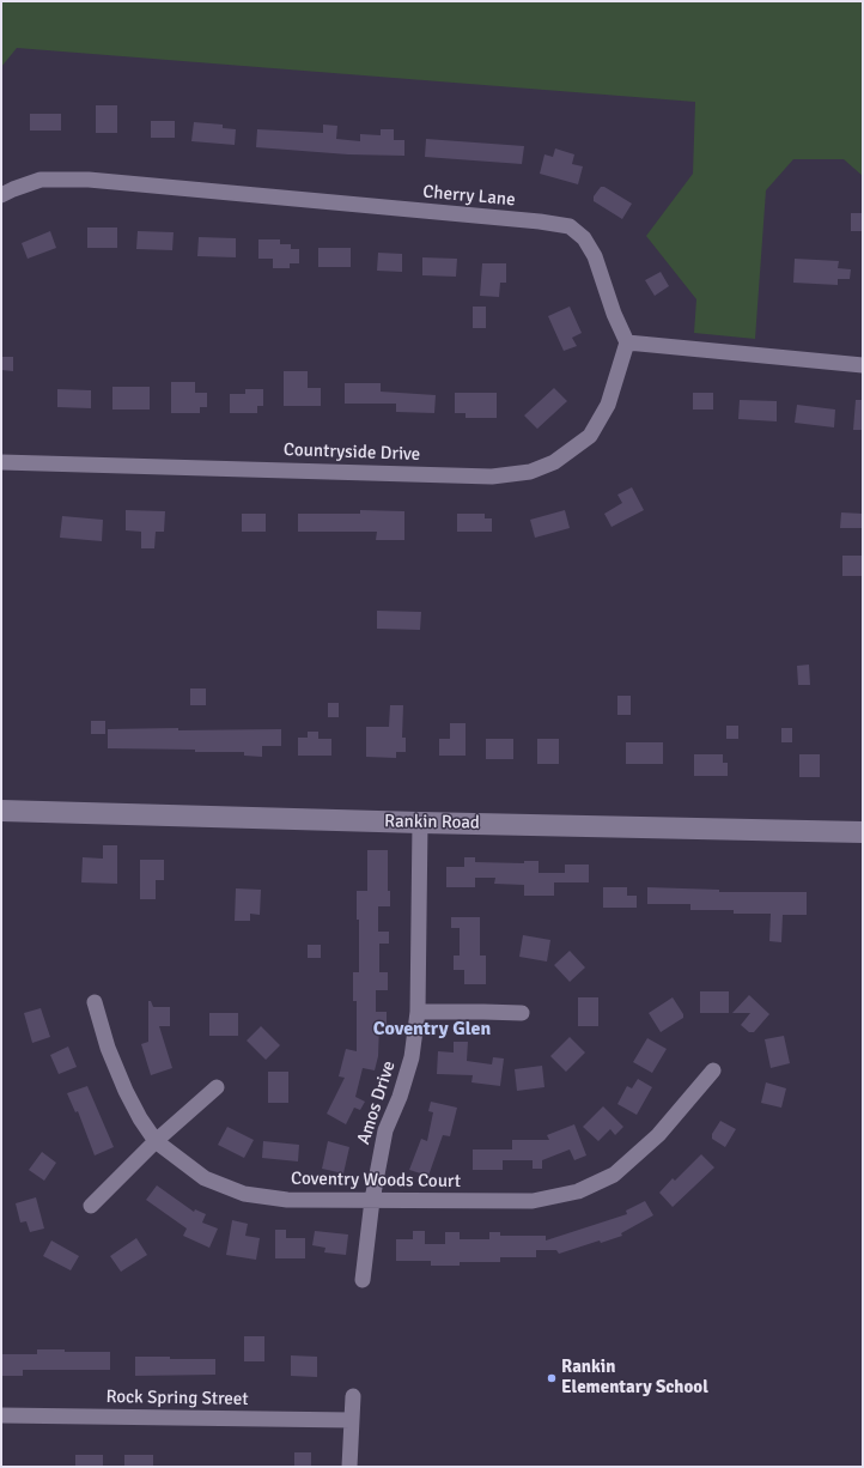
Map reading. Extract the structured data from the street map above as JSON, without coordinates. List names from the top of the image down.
{
  "streets": {
    "street": [
      "Cherry Lane",
      "Countryside Drive",
      "Rankin Road",
      "Amos Drive",
      "Coventry Woods Court",
      "Rock Spring Street"
    ]
  },
  "crossings": [
    ["Cherry Lane", "Countryside Drive"],
    ["Rankin Road", "Amos Drive"],
    ["Amos Drive", "Coventry Woods Court"]
  ],
  "districts": ["Coventry Glen"],
  "places": ["Rankin Elementary School"]
}
